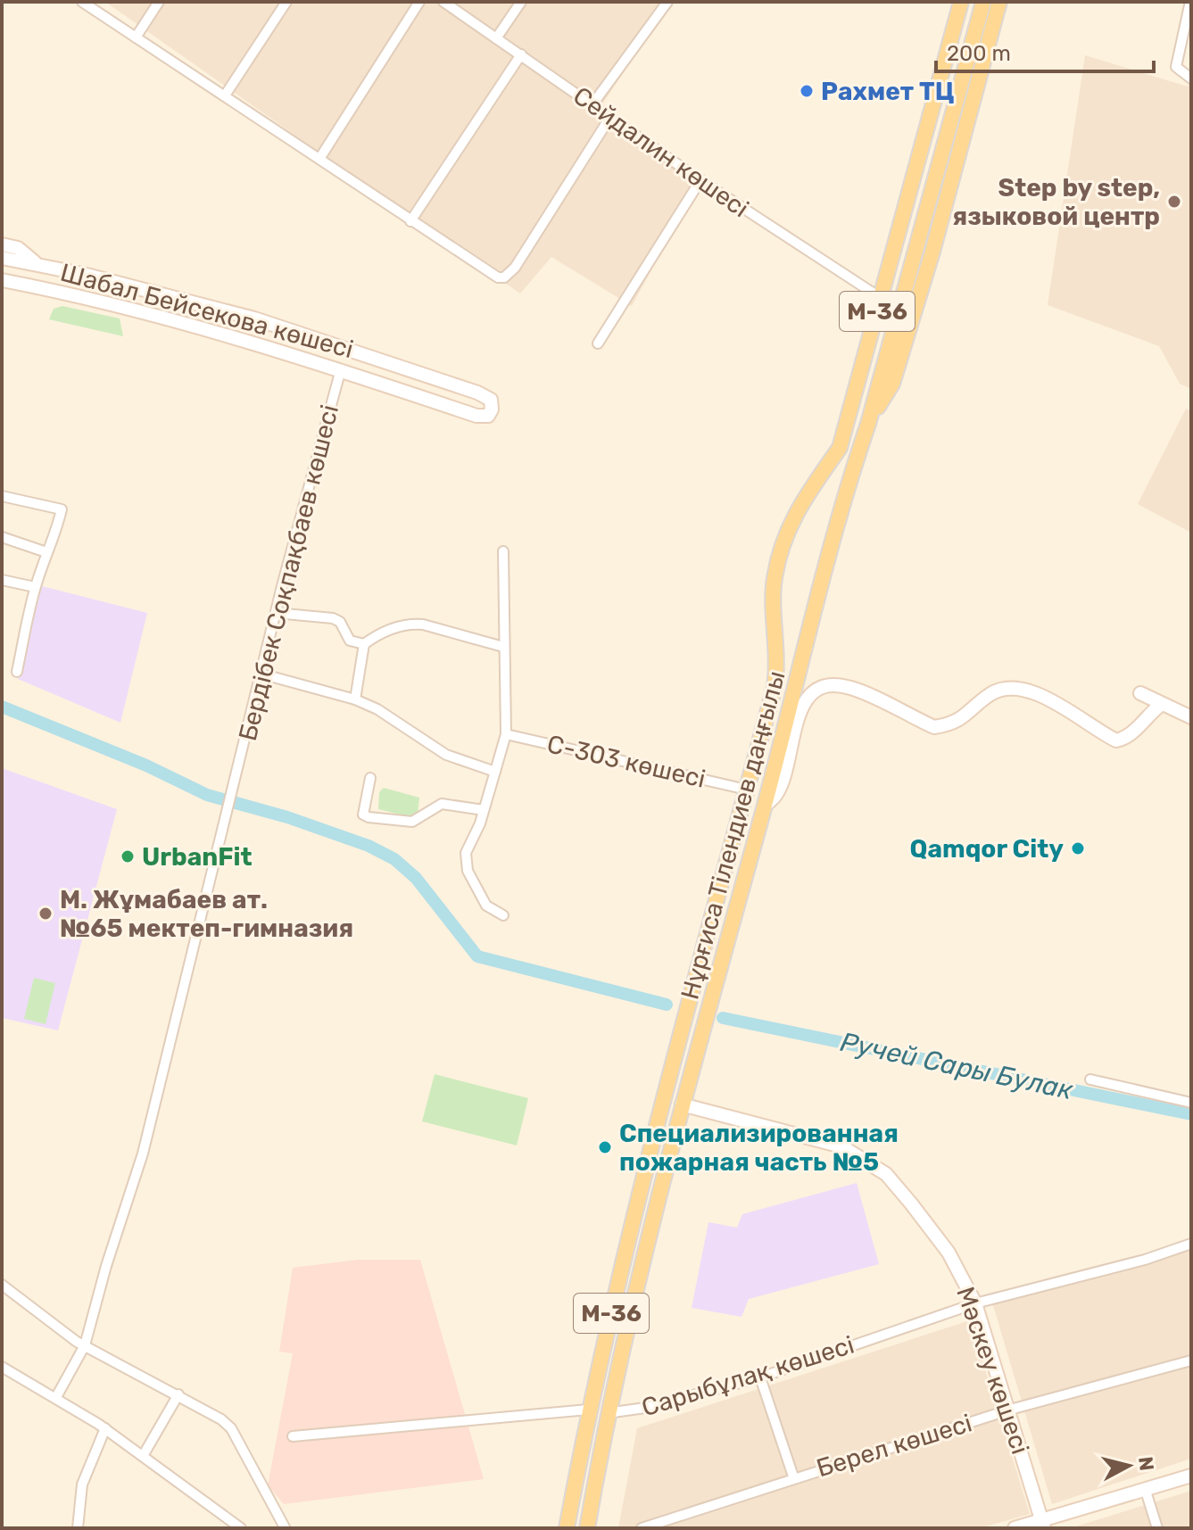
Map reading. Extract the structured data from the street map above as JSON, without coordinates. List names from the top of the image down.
{
  "streets": {
    "main road": [
      "Шабал Бейсекова көшесі",
      "M-36",
      "Нұрғиса Тілендиев даңғылы",
      "Мәскеу көшесі",
      "Сарыбұлақ көшесі"
    ],
    "street": [
      "Сейдалин көшесі",
      "Бердібек Соқпақбаев көшесі",
      "С-303 көшесі",
      "Берел көшесі"
    ]
  },
  "crossings": [
    ["Сейдалин көшесі", "Нұрғиса Тілендиев даңғылы"],
    ["Шабал Бейсекова көшесі", "Бердібек Соқпақбаев көшесі"],
    ["M-36", "Нұрғиса Тілендиев даңғылы"],
    ["M-36", "Мәскеу көшесі"],
    ["M-36", "Сарыбұлақ көшесі"],
    ["С-303 көшесі", "Нұрғиса Тілендиев даңғылы"],
    ["Нұрғиса Тілендиев даңғылы", "Мәскеу көшесі"],
    ["Мәскеу көшесі", "Сарыбұлақ көшесі"],
    ["Мәскеу көшесі", "Берел көшесі"]
  ],
  "water": ["Ручей Сары Булак"],
  "places": [
    "Рахмет ТЦ",
    "Step by step, языковой центр",
    "Qamqor City",
    "UrbanFit",
    "М. Жұмабаев ат. №65 мектеп-гимназия",
    "Специализированная пожарная часть №5"
  ],
  "scale_bar": "200 m",
  "north": "right"
}
